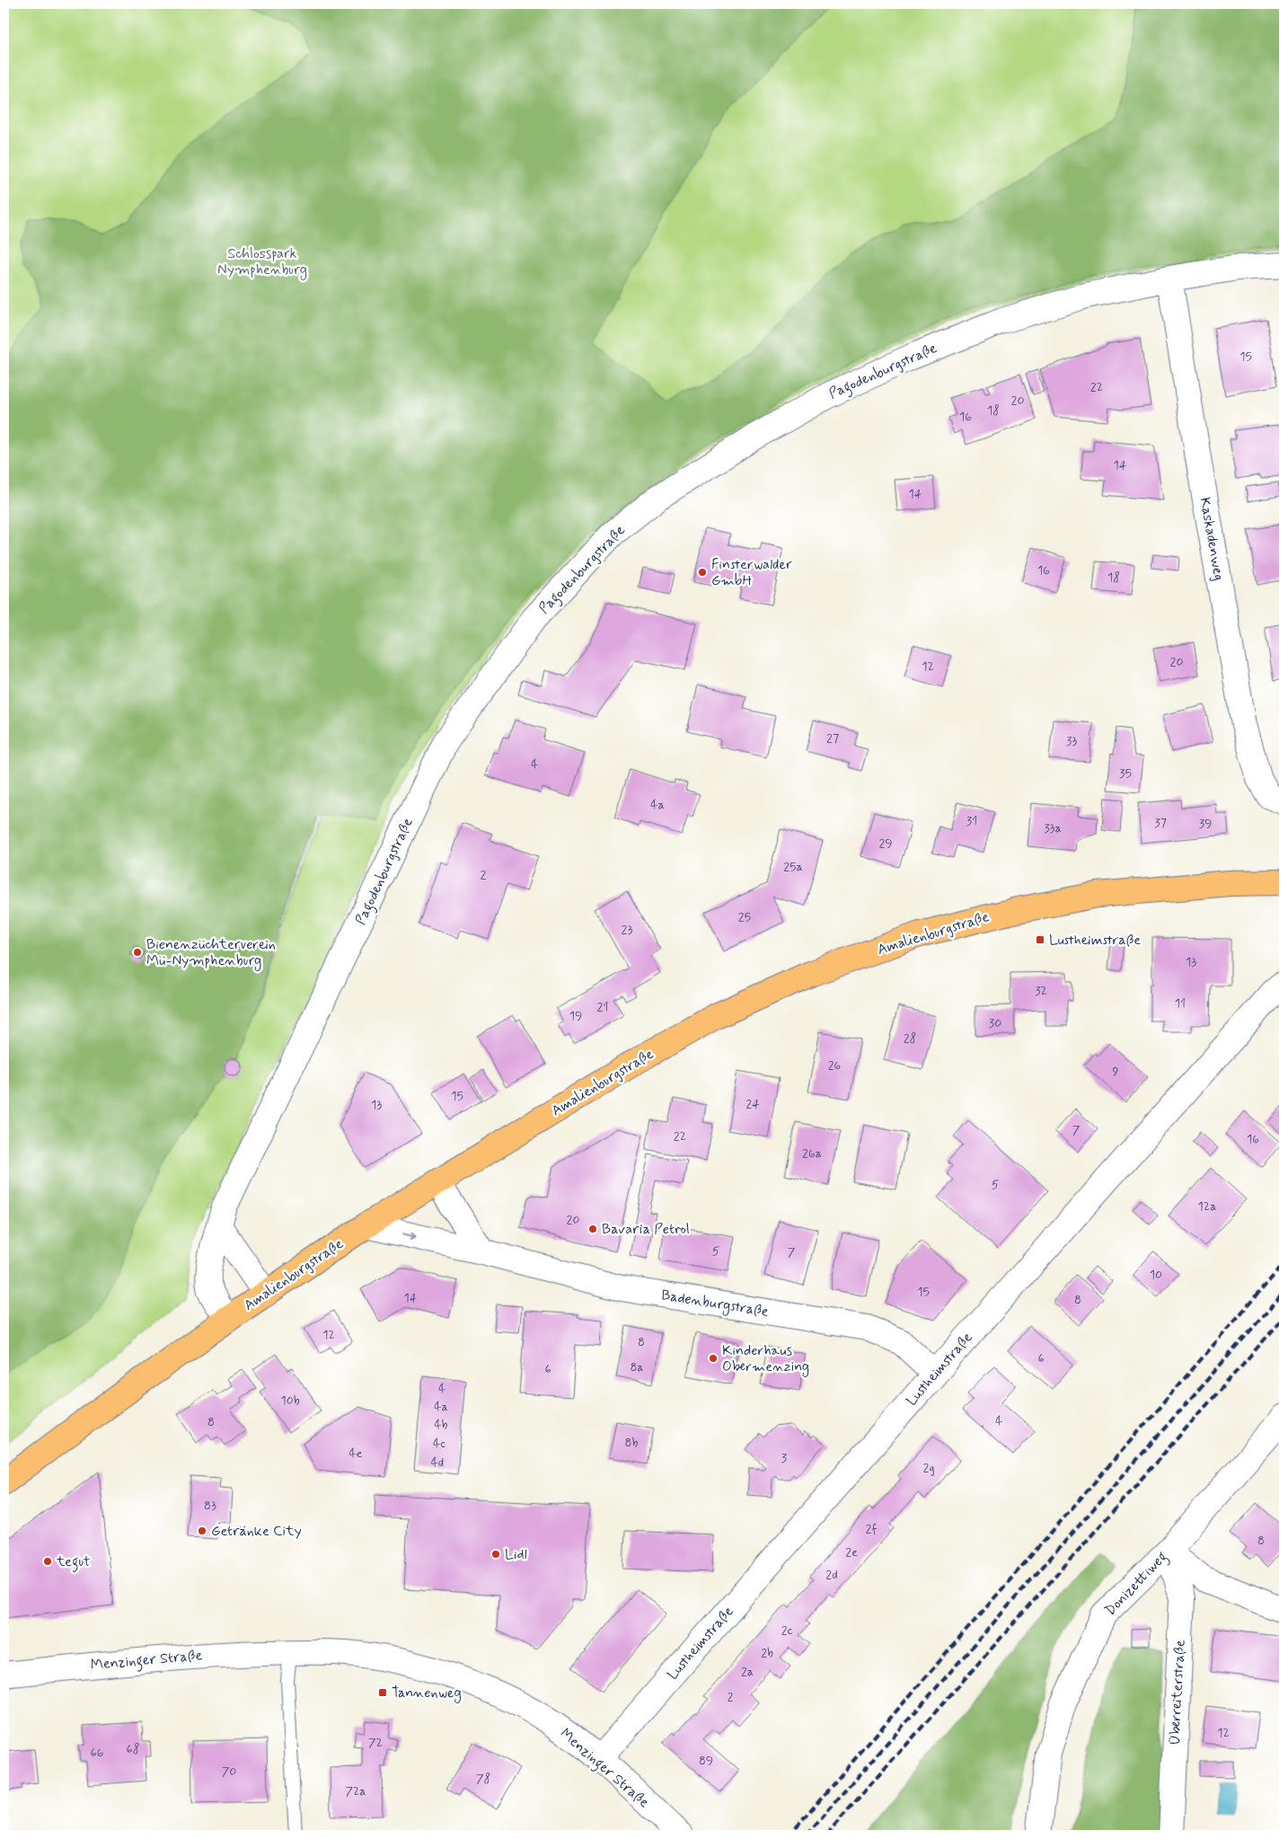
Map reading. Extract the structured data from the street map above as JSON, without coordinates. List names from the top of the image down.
{
  "streets": {
    "main road": ["Amalienburgstraße"],
    "street": [
      "Pagodenburgstraße",
      "Kaskadenweg",
      "Badenburgstraße",
      "Lustheimstraße",
      "Donizettiweg",
      "Menzinger Straße",
      "Überreiterstraße"
    ]
  },
  "crossings": [
    ["Pagodenburgstraße", "Kaskadenweg"],
    ["Pagodenburgstraße", "Amalienburgstraße"],
    ["Amalienburgstraße", "Badenburgstraße"],
    ["Badenburgstraße", "Lustheimstraße"],
    ["Lustheimstraße", "Menzinger Straße"],
    ["Donizettiweg", "Überreiterstraße"]
  ],
  "parks": ["Schlosspark Nymphenburg"],
  "places": {
    "other": [
      "Finsterwalder GmbH",
      "Bienenzüchterverein Mü-Nymphenburg",
      "Bavaria Petrol",
      "Kinderhaus Obermenzing",
      "Getränke City",
      "Lidl",
      "tegut"
    ],
    "transit": ["Lustheimstraße", "Tannenweg"]
  },
  "house_numbers": [
    "15",
    "22",
    "20",
    "18",
    "16",
    "14",
    "14",
    "16",
    "18",
    "20",
    "12",
    "27",
    "33",
    "4",
    "35",
    "4a",
    "31",
    "37",
    "39",
    "33a",
    "29",
    "25a",
    "2",
    "25",
    "23",
    "13",
    "32",
    "11",
    "21",
    "19",
    "30",
    "28",
    "26",
    "9",
    "15",
    "24",
    "13",
    "7",
    "22",
    "16",
    "26a",
    "5",
    "12a",
    "20",
    "5",
    "7",
    "10",
    "15",
    "14",
    "8",
    "12",
    "8",
    "6",
    "8a",
    "6",
    "4",
    "10b",
    "4a",
    "4",
    "8",
    "4b",
    "8b",
    "4c",
    "4e",
    "3",
    "4d",
    "2g",
    "83",
    "2f",
    "8",
    "2e",
    "2d",
    "2c",
    "2b",
    "2a",
    "2",
    "12",
    "72",
    "68",
    "66",
    "89",
    "70",
    "78",
    "72a"
  ]
}
